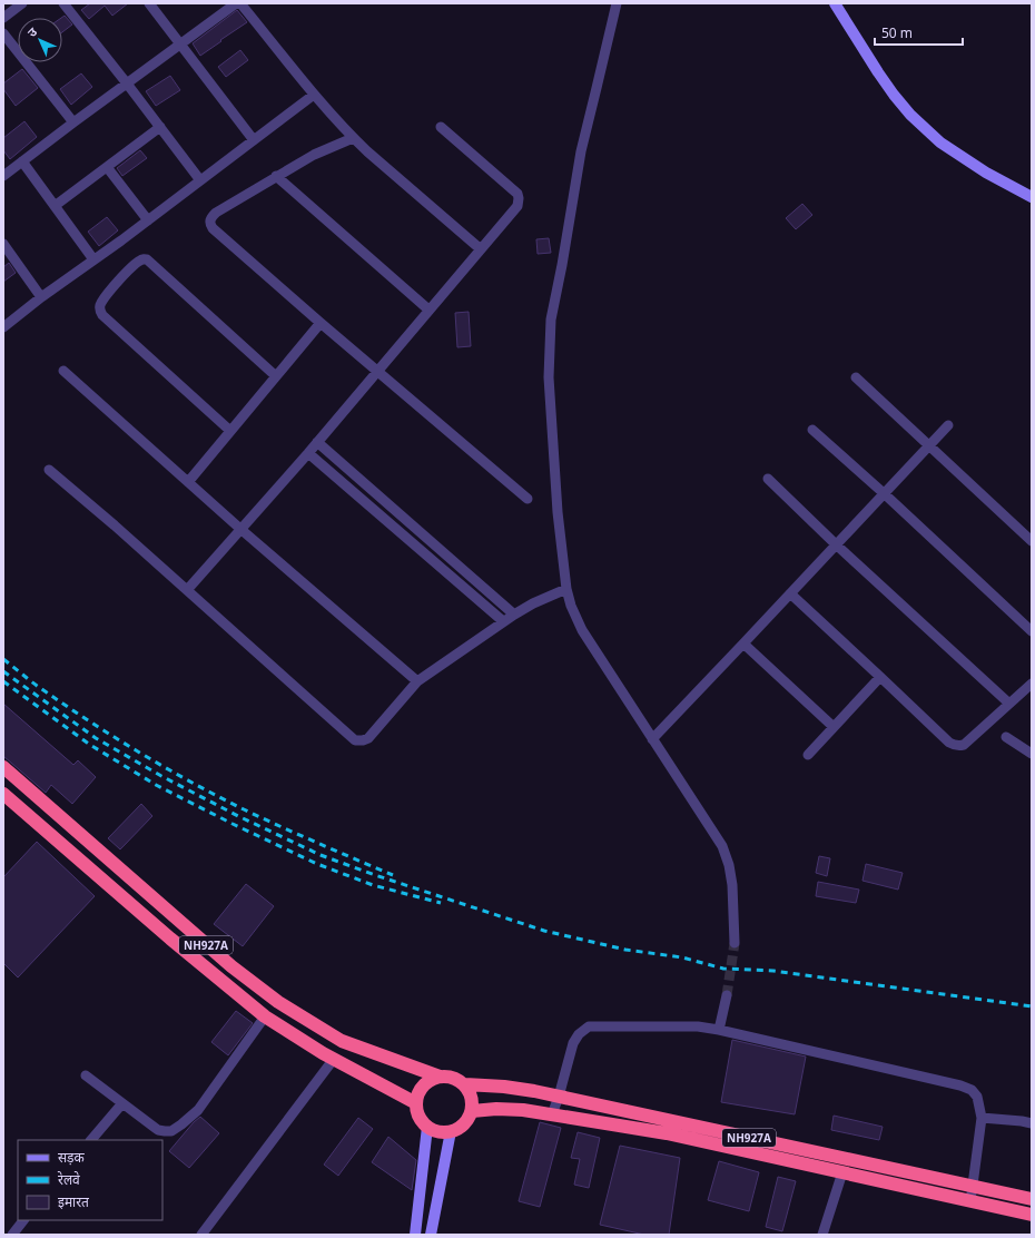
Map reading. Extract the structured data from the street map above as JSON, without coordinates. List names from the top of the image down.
{
  "streets": {
    "highway": ["NH927A"]
  },
  "legend": ["सड़क", "रेलवे", "इमारत"],
  "scale_bar": "50 m",
  "north": "top left"
}
